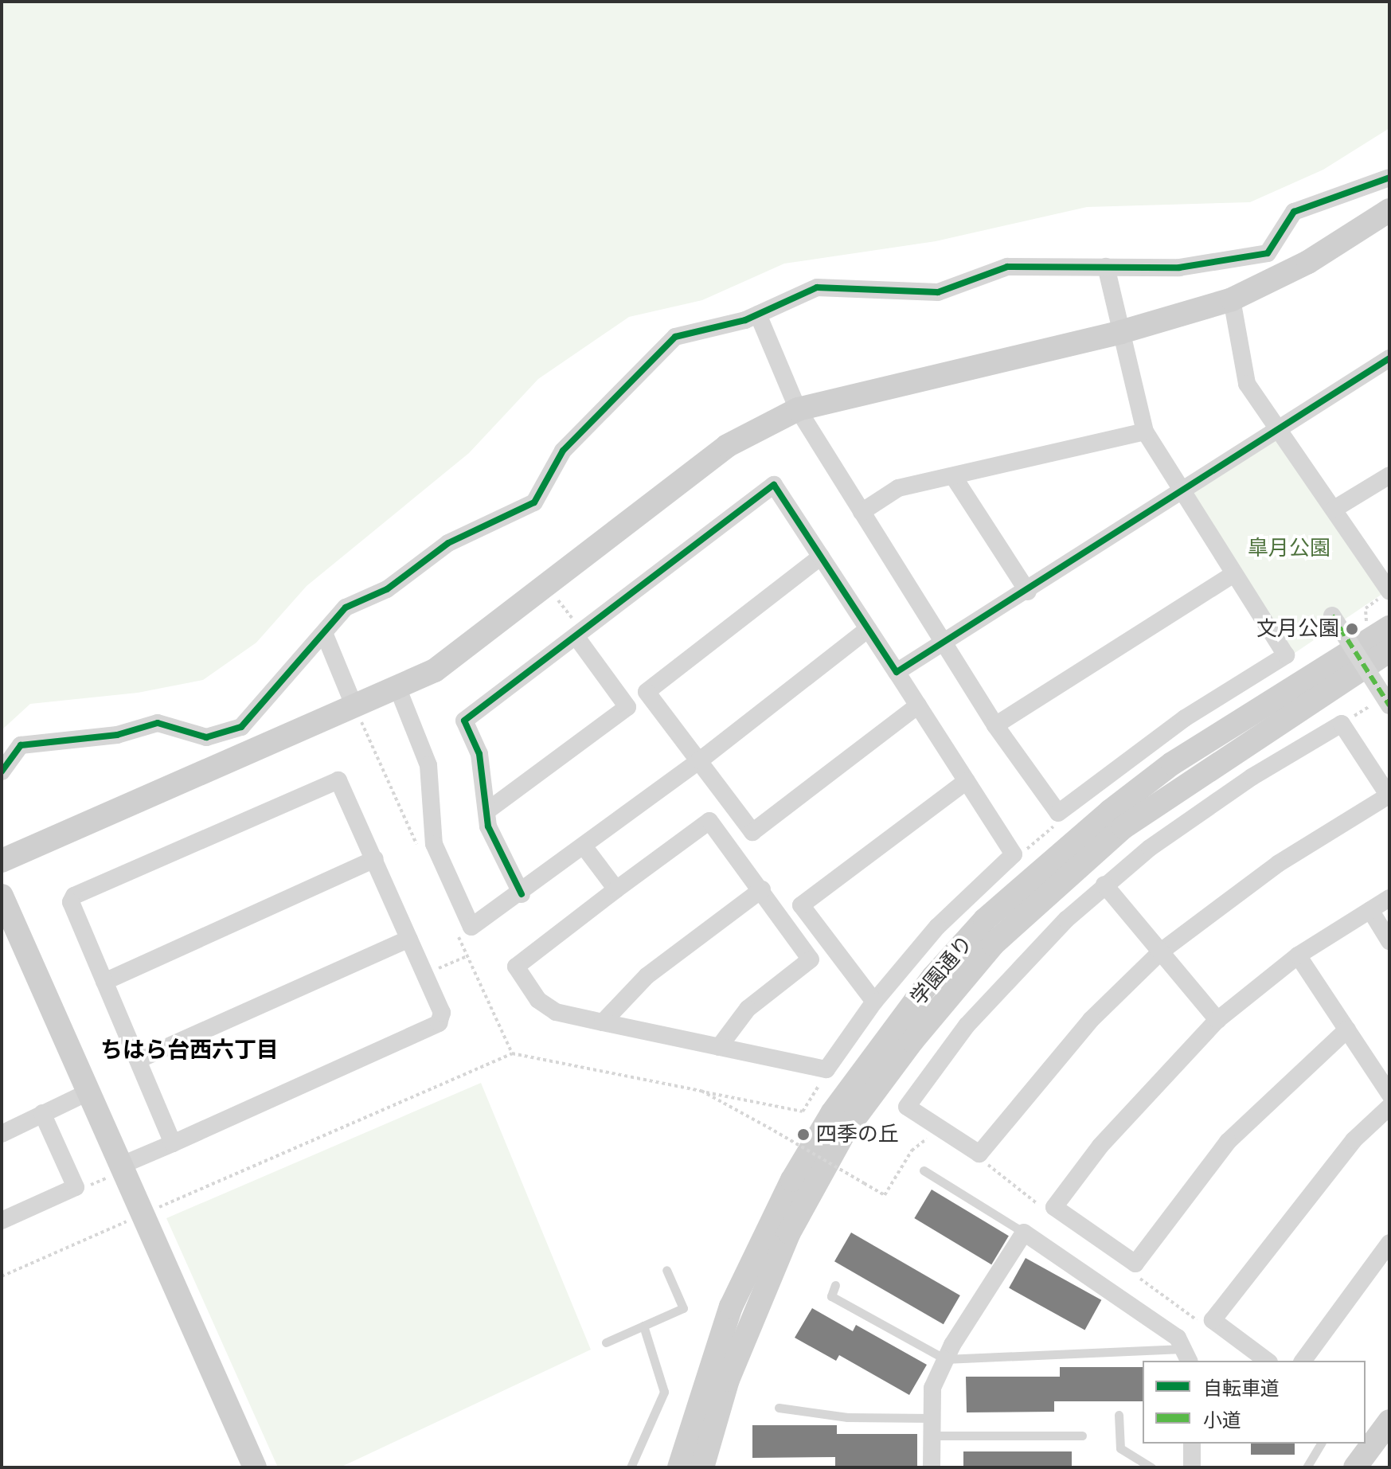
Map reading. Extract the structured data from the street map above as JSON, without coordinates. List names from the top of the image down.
{
  "streets": {
    "street": ["学園通り"]
  },
  "districts": ["ちはら台西六丁目"],
  "parks": ["皐月公園"],
  "places": ["文月公園", "四季の丘"],
  "legend": ["自転車道", "小道"]
}
